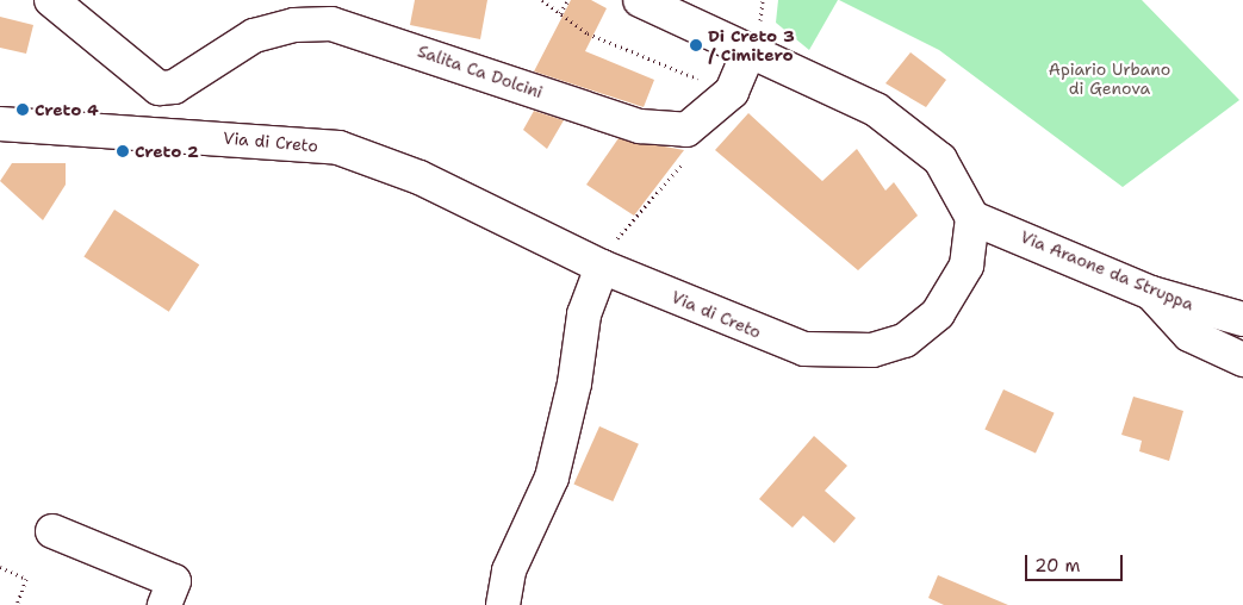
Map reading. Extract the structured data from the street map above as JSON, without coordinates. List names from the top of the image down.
{
  "streets": {
    "street": ["Salita Ca Dolcini", "Via di Creto", "Via Araone da Struppa"]
  },
  "crossings": [
    ["Via di Creto", "Via Araone da Struppa"]
  ],
  "parks": ["Apiario Urbano di Genova"],
  "places": ["Di Creto 3 / Cimitero", "Creto 4", "Creto 2"],
  "scale_bar": "20 m"
}
